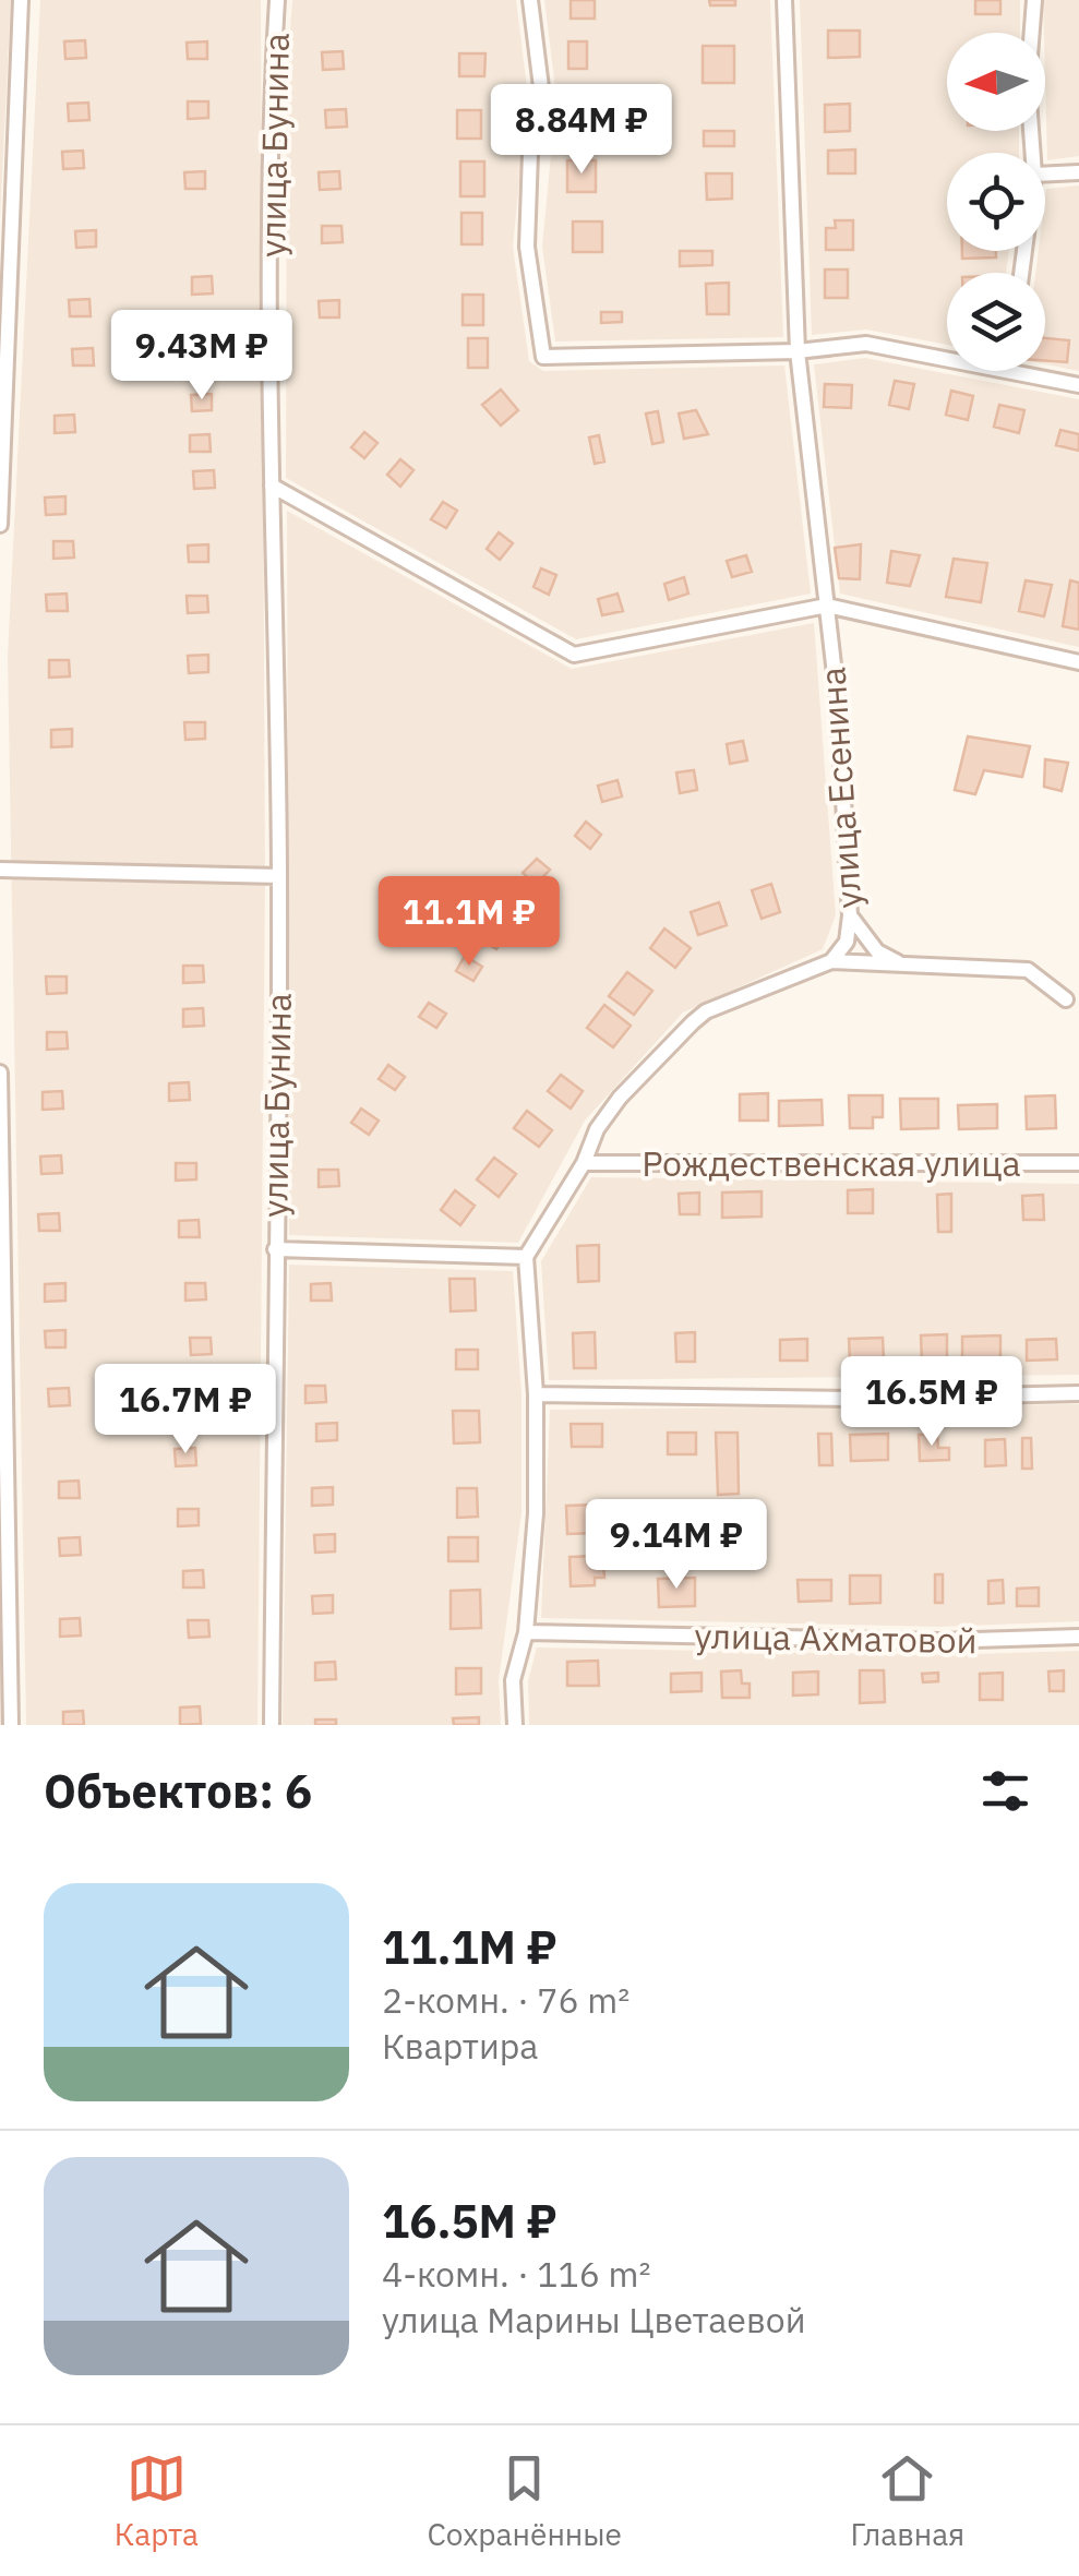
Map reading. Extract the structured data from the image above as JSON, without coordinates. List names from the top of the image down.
{
  "streets": {
    "street": [
      "улица Бунина",
      "улица Есенина",
      "Рождественская улица",
      "улица Ахматовой"
    ]
  },
  "crossings": [
    ["улица Есенина", "Рождественская улица"]
  ],
  "north": "left",
  "page": {
    "price": [
      "8.84M ₽",
      "9.43M ₽",
      "11.1M ₽",
      "16.5M ₽",
      "16.7M ₽",
      "9.14M ₽"
    ],
    "heading": "Объектов: 6",
    "list": [
      {
        "name": "11.1M ₽",
        "note": "2-комн. · 76 m² · Квартира"
      },
      {
        "name": "16.5M ₽",
        "note": "4-комн. · 116 m² · улица Марины Цветаевой"
      }
    ],
    "tabs": ["Карта", "Сохранённые", "Главная"]
  }
}
